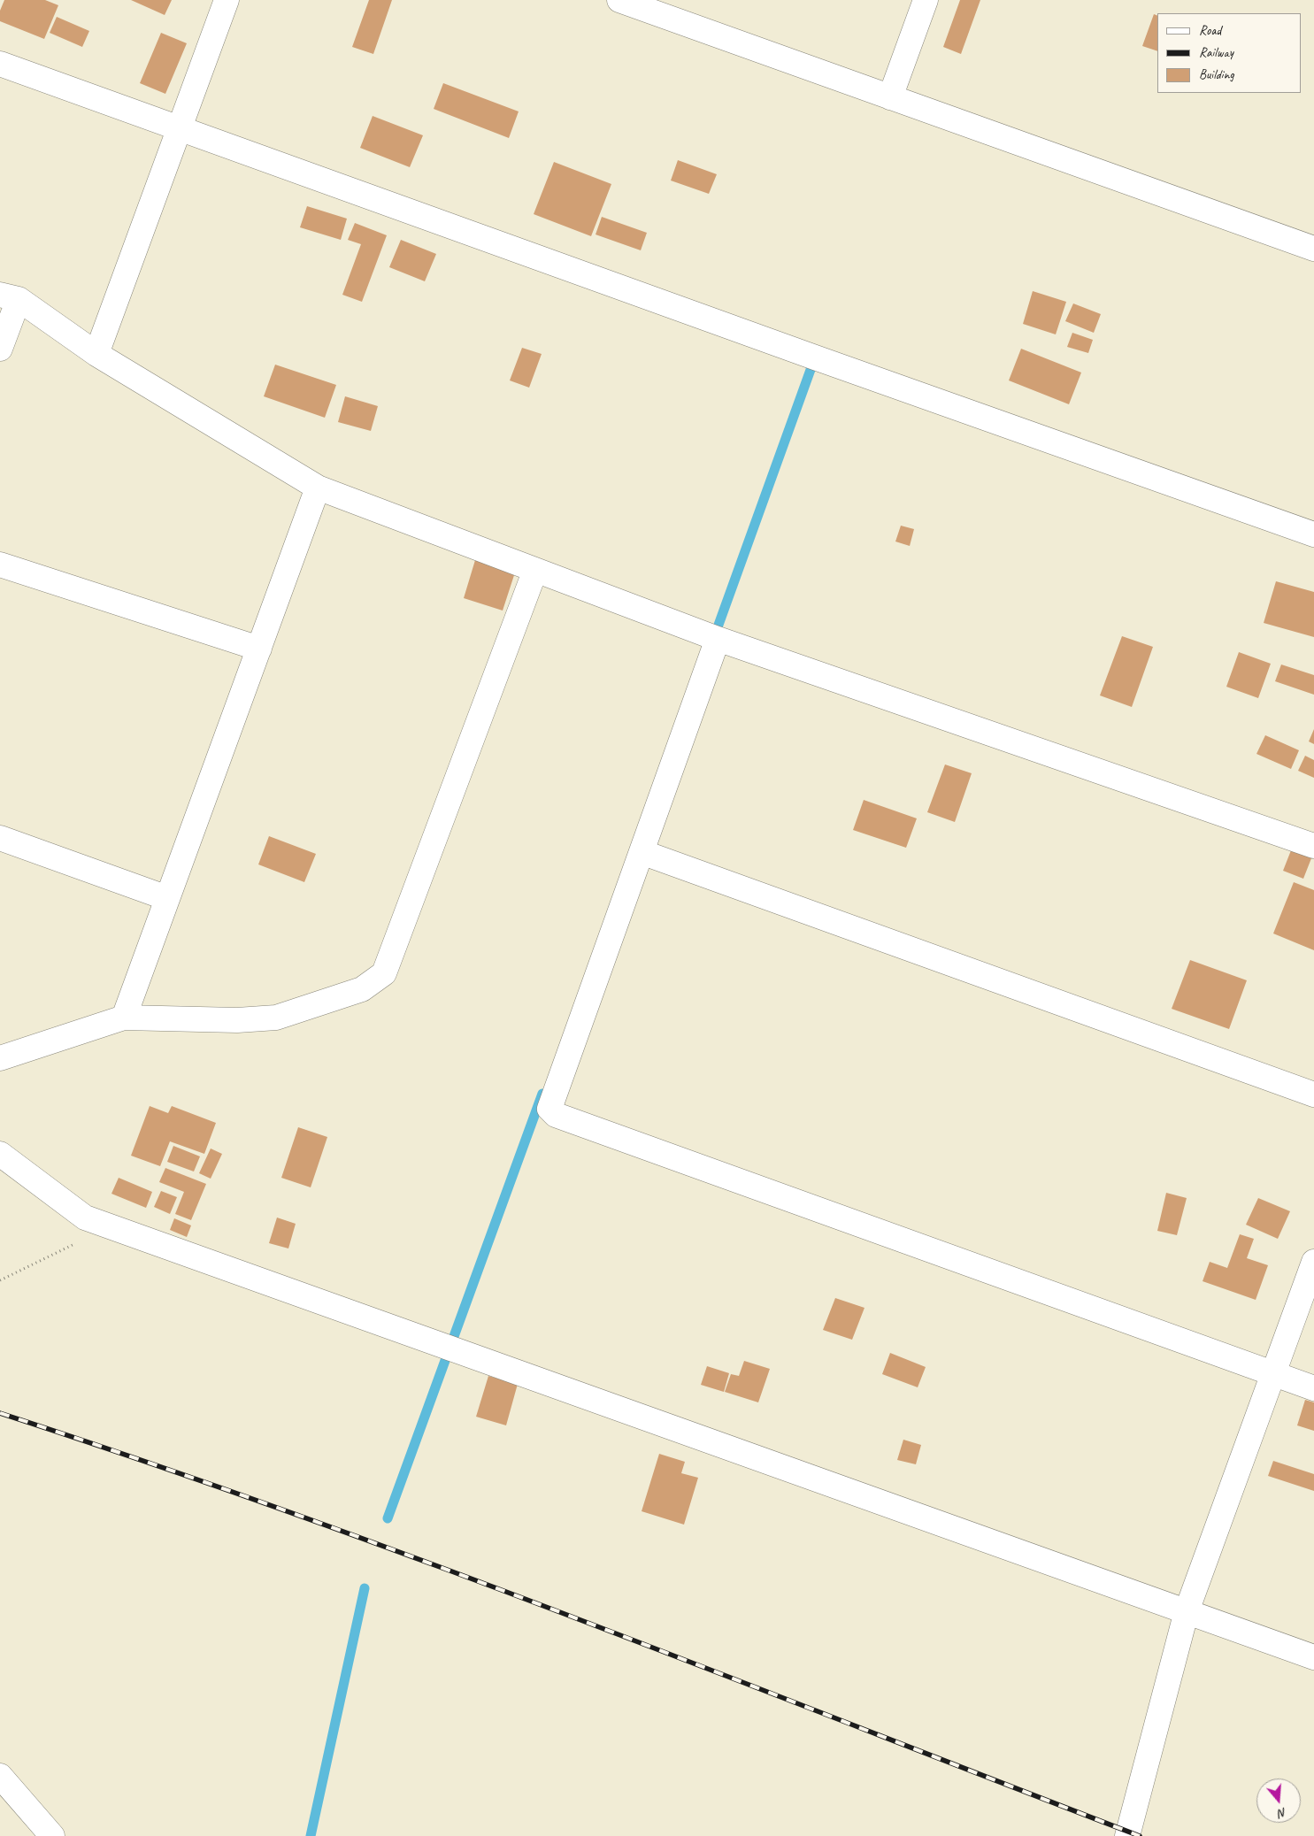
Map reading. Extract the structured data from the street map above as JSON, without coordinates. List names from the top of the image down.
{
  "legend": ["Road", "Railway", "Building"],
  "north": "bottom"
}
